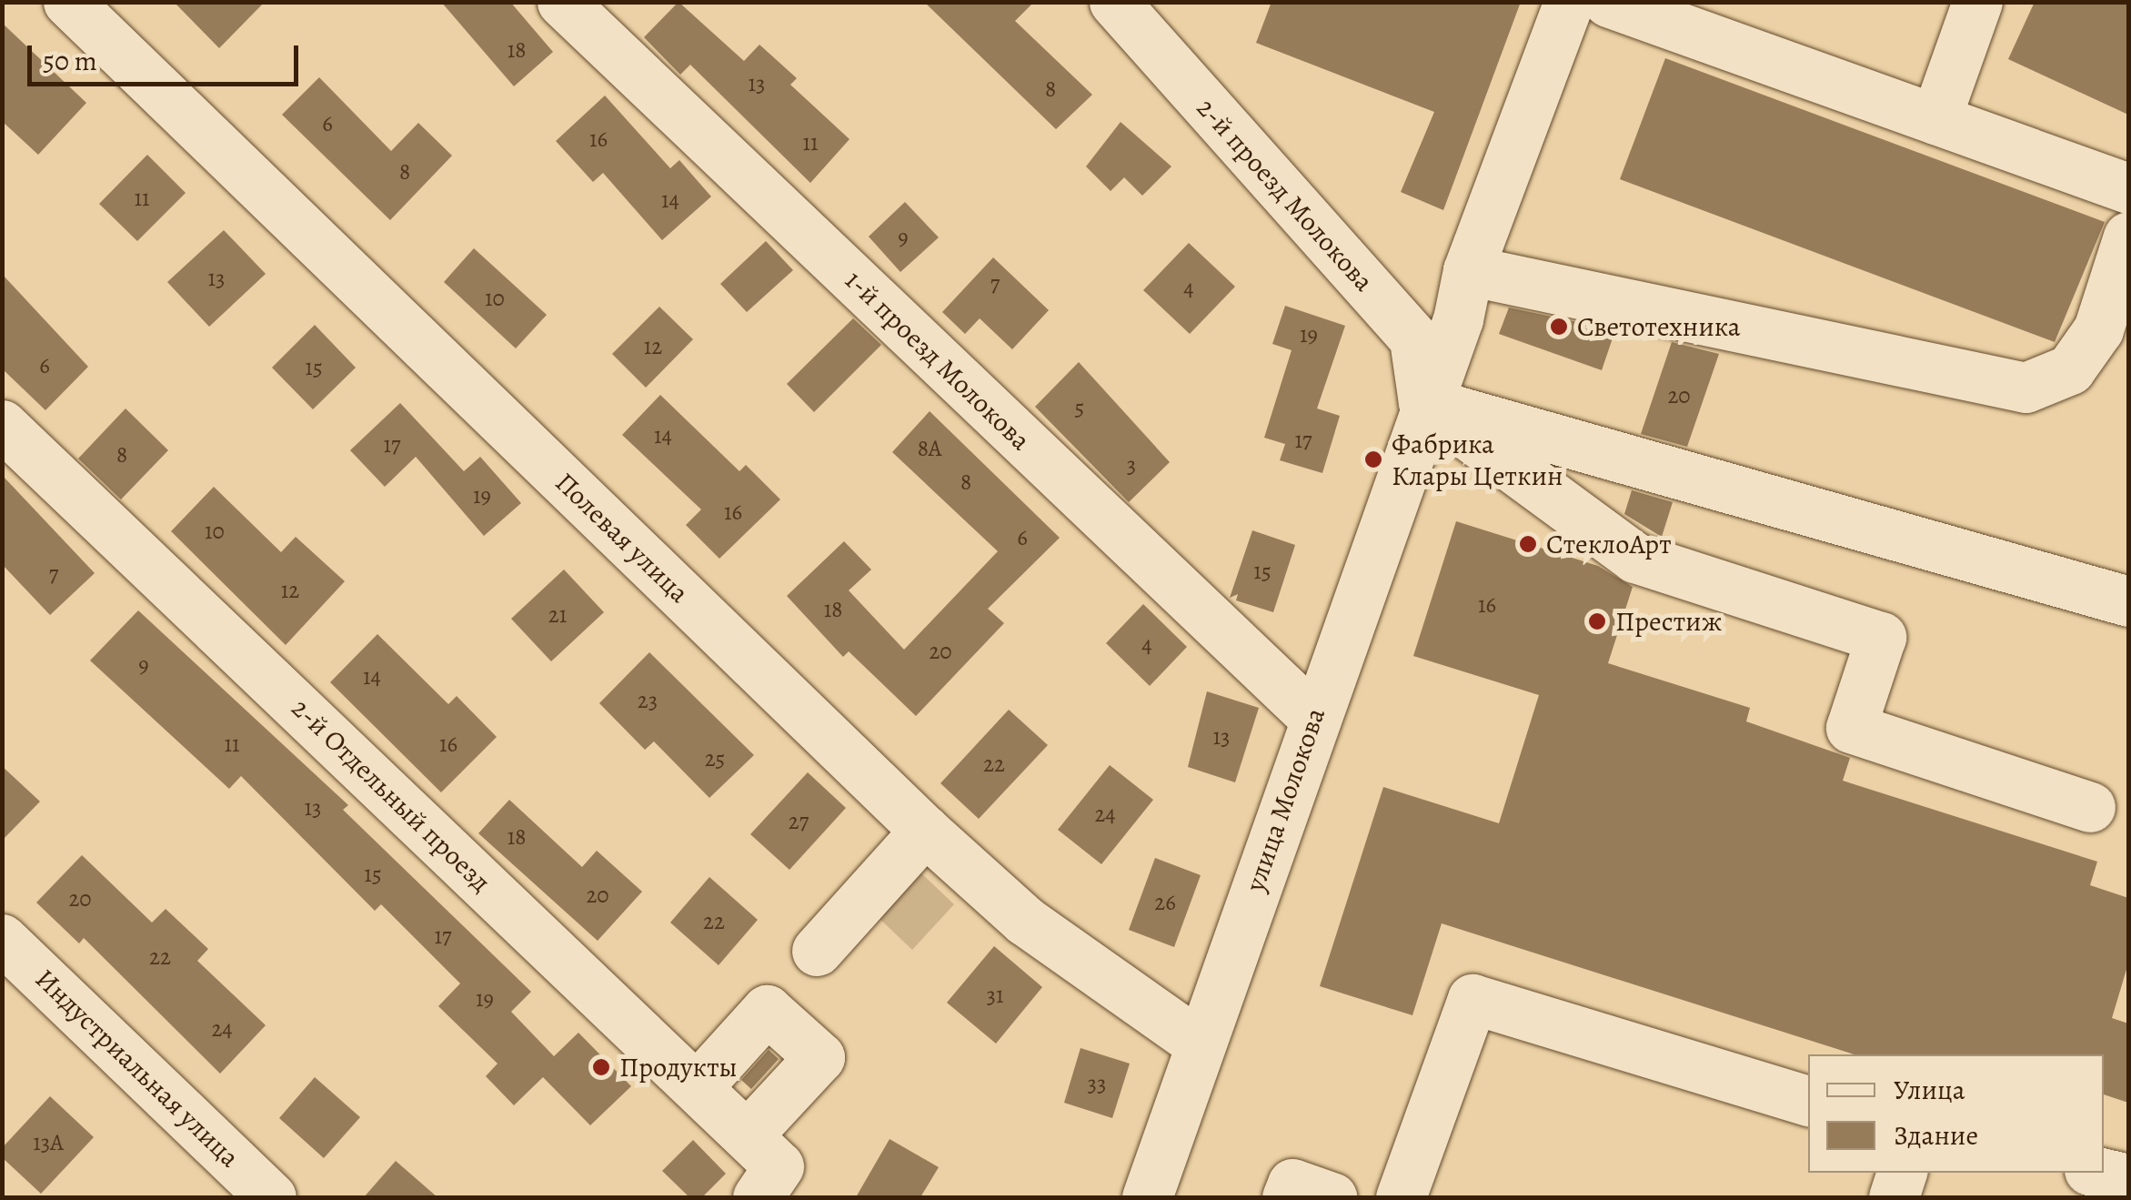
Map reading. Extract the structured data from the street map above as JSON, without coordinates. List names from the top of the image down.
{
  "streets": {
    "street": [
      "2-й проезд Молокова",
      "1-й проезд Молокова",
      "Полевая улица",
      "2-й Отдельный проезд",
      "улица Молокова",
      "Индустриальная улица"
    ]
  },
  "crossings": [
    ["2-й проезд Молокова", "улица Молокова"],
    ["1-й проезд Молокова", "улица Молокова"],
    ["Полевая улица", "улица Молокова"]
  ],
  "places": [
    "Светотехника",
    "Фабрика Клары Цеткин",
    "СтеклоАрт",
    "Престиж",
    "Продукты"
  ],
  "house_numbers": [
    "18",
    "13",
    "8",
    "6",
    "16",
    "11",
    "8",
    "11",
    "14",
    "9",
    "13",
    "7",
    "4",
    "10",
    "19",
    "12",
    "6",
    "15",
    "20",
    "5",
    "14",
    "17",
    "17",
    "8А",
    "8",
    "3",
    "8",
    "19",
    "16",
    "10",
    "6",
    "15",
    "7",
    "12",
    "16",
    "18",
    "21",
    "4",
    "20",
    "9",
    "14",
    "23",
    "13",
    "11",
    "16",
    "25",
    "22",
    "13",
    "24",
    "27",
    "18",
    "15",
    "20",
    "20",
    "26",
    "22",
    "17",
    "22",
    "31",
    "19",
    "24",
    "33",
    "13А"
  ],
  "legend": ["Улица", "Здание"],
  "scale_bar": "50 m"
}
